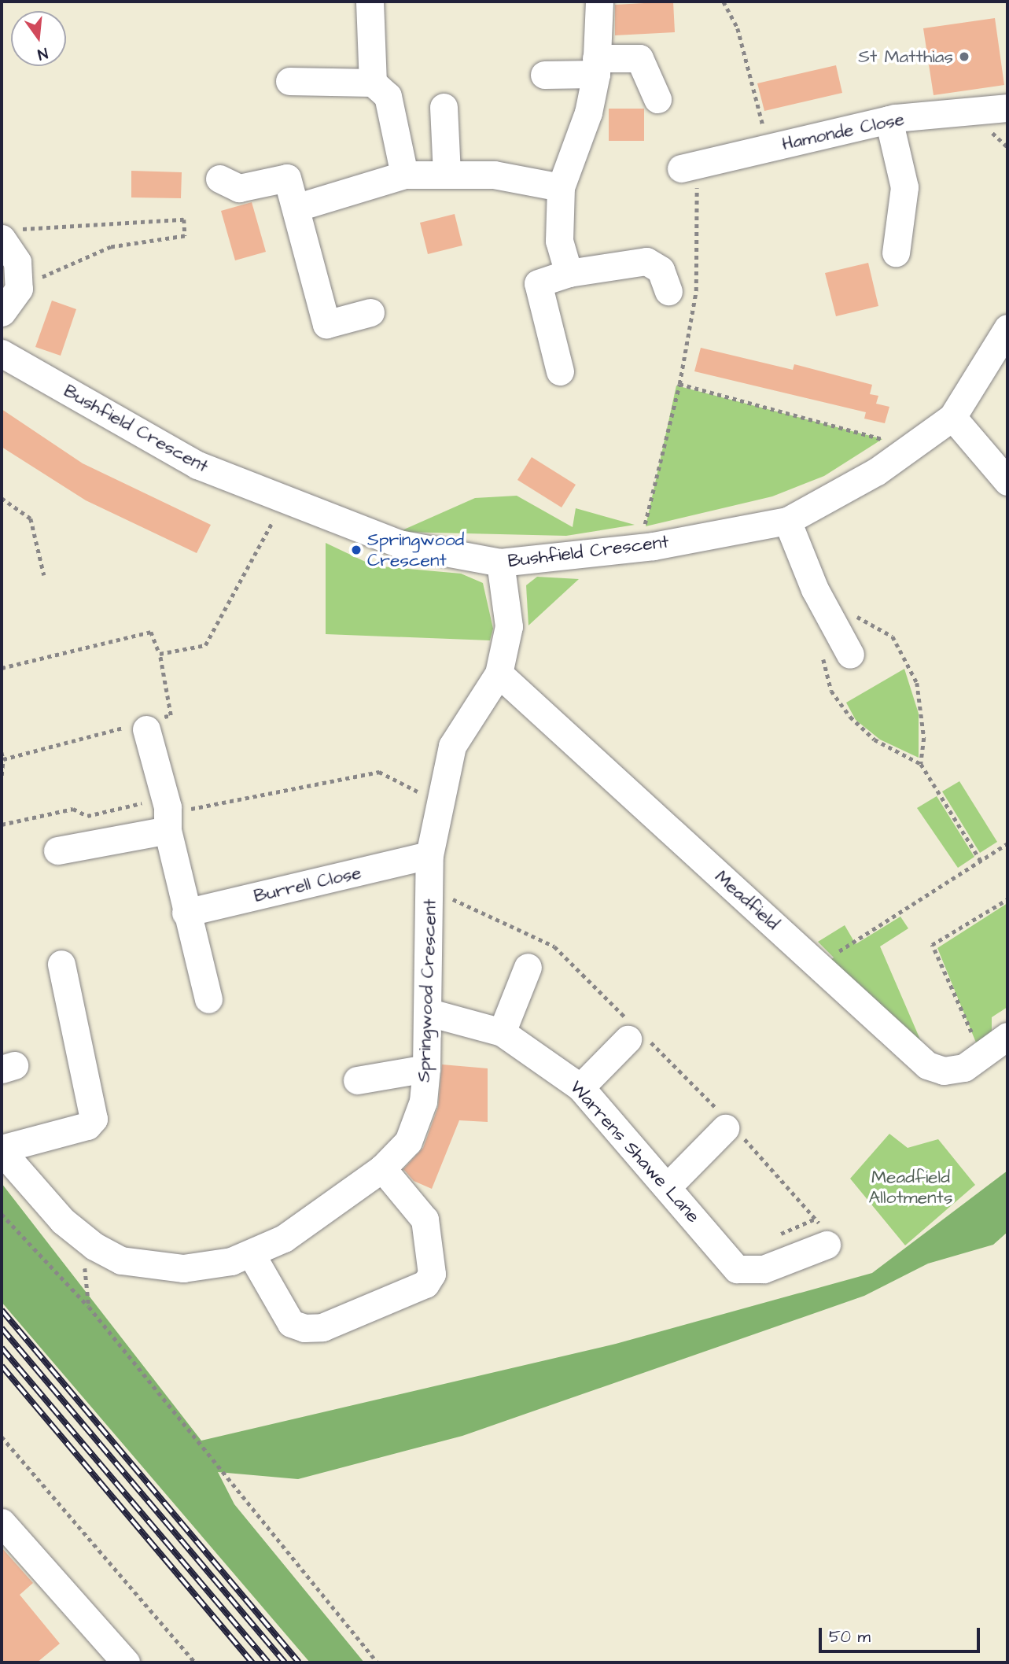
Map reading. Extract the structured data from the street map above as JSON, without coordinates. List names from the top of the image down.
{
  "streets": {
    "street": [
      "Hamonde Close",
      "Bushfield Crescent",
      "Burrell Close",
      "Meadfield",
      "Springwood Crescent",
      "Warrens Shawe Lane"
    ]
  },
  "crossings": [
    ["Bushfield Crescent", "Springwood Crescent"],
    ["Burrell Close", "Springwood Crescent"],
    ["Meadfield", "Springwood Crescent"],
    ["Springwood Crescent", "Warrens Shawe Lane"]
  ],
  "parks": ["Meadfield Allotments"],
  "places": ["St Matthias", "Springwood Crescent"],
  "scale_bar": "50 m",
  "north": "bottom"
}
